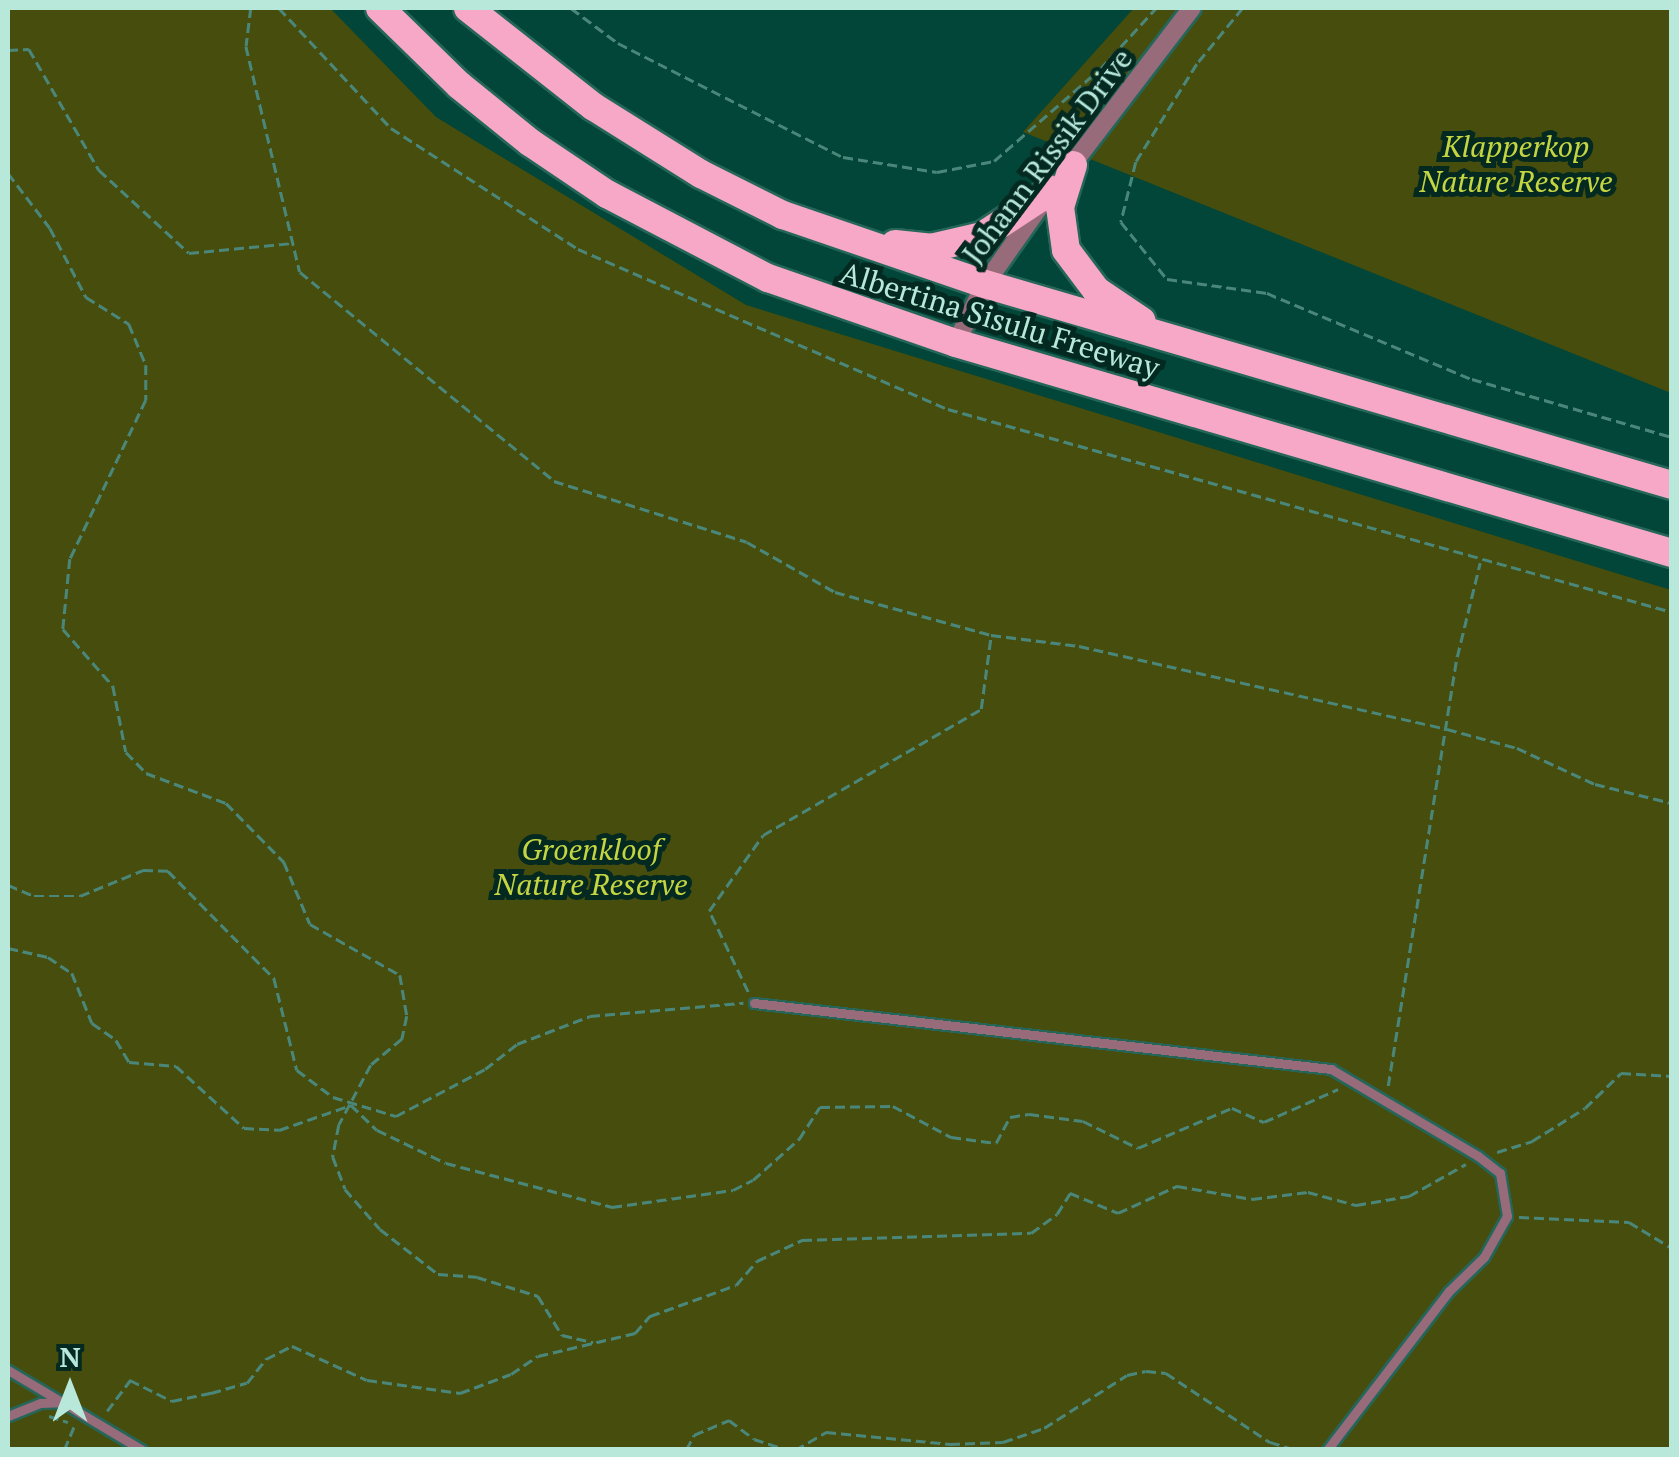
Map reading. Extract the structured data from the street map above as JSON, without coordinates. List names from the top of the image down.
{
  "streets": {
    "highway": ["Albertina Sisulu Freeway"],
    "street": ["Johann Rissik Drive"]
  },
  "crossings": [
    ["Johann Rissik Drive", "Albertina Sisulu Freeway"]
  ],
  "parks": ["Klapperkop Nature Reserve", "Groenkloof Nature Reserve"],
  "north": "top"
}
